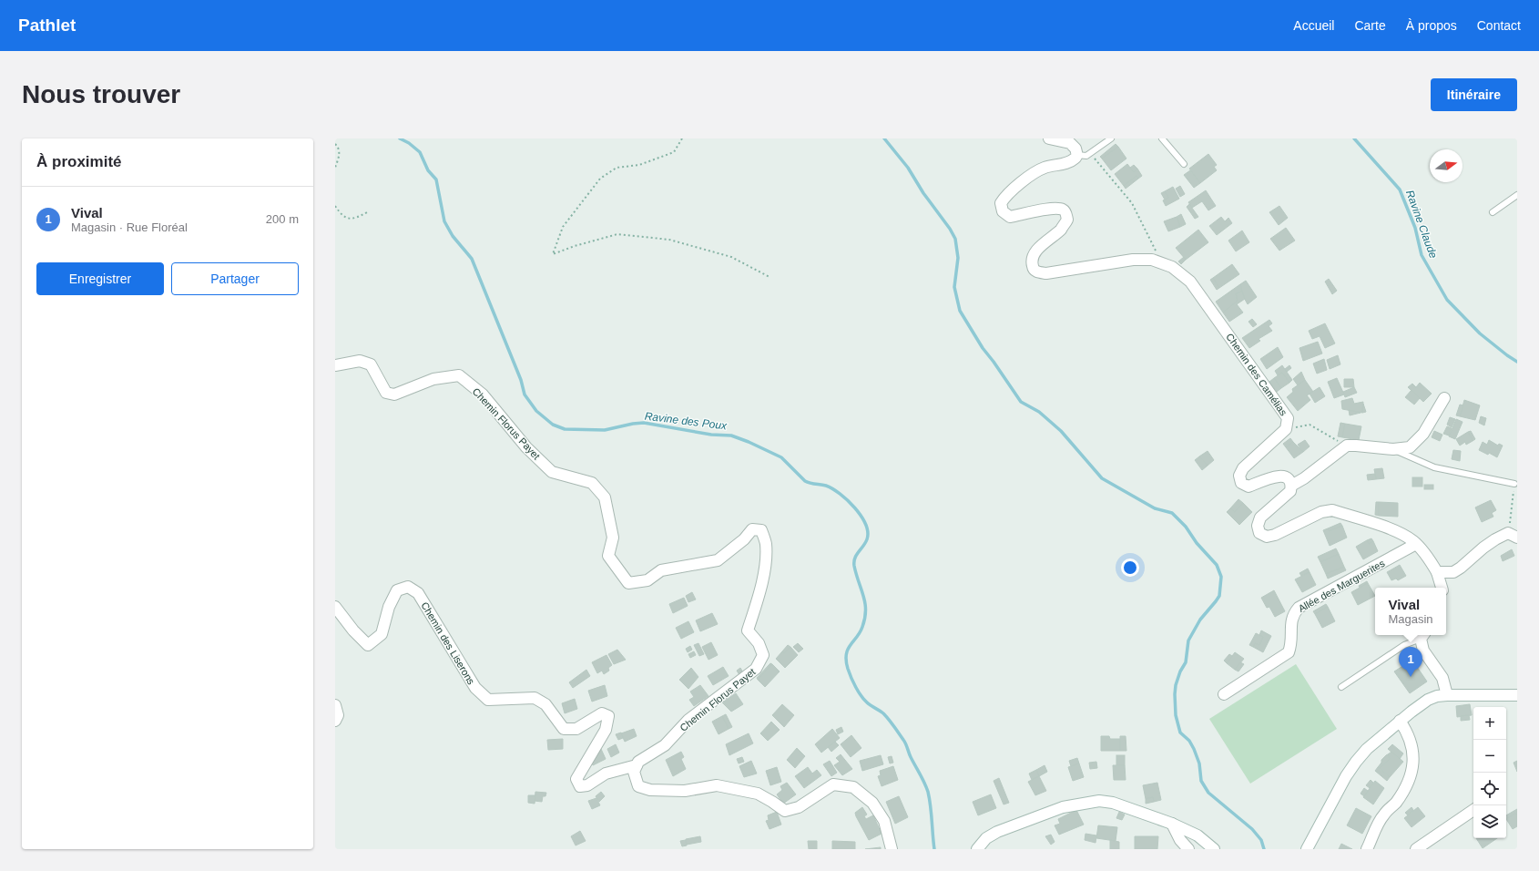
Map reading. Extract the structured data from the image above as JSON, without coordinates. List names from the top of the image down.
{
  "streets": {
    "street": [
      "Chemin des Camélias",
      "Chemin Florus Payet",
      "Allée des Marguerites",
      "Chemin des Liserons"
    ]
  },
  "crossings": [
    ["Chemin Florus Payet", "Chemin des Liserons"]
  ],
  "water": ["Ravine Claude", "Ravine des Poux"],
  "north": "right",
  "page": {
    "header": "Pathlet",
    "nav": [
      "Accueil",
      "Carte",
      "À propos",
      "Contact"
    ],
    "buttons": [
      "Itinéraire",
      ["Enregistrer", "Partager"]
    ],
    "title": "Nous trouver",
    "heading": "À proximité",
    "list": [
      {
        "mark": "1",
        "name": "Vival",
        "note": "Magasin · Rue Floréal",
        "value": "200 m"
      }
    ],
    "popup": ["Vival", "Magasin"],
    "pins": "1",
    "map_buttons": ["+", "−"]
  }
}
